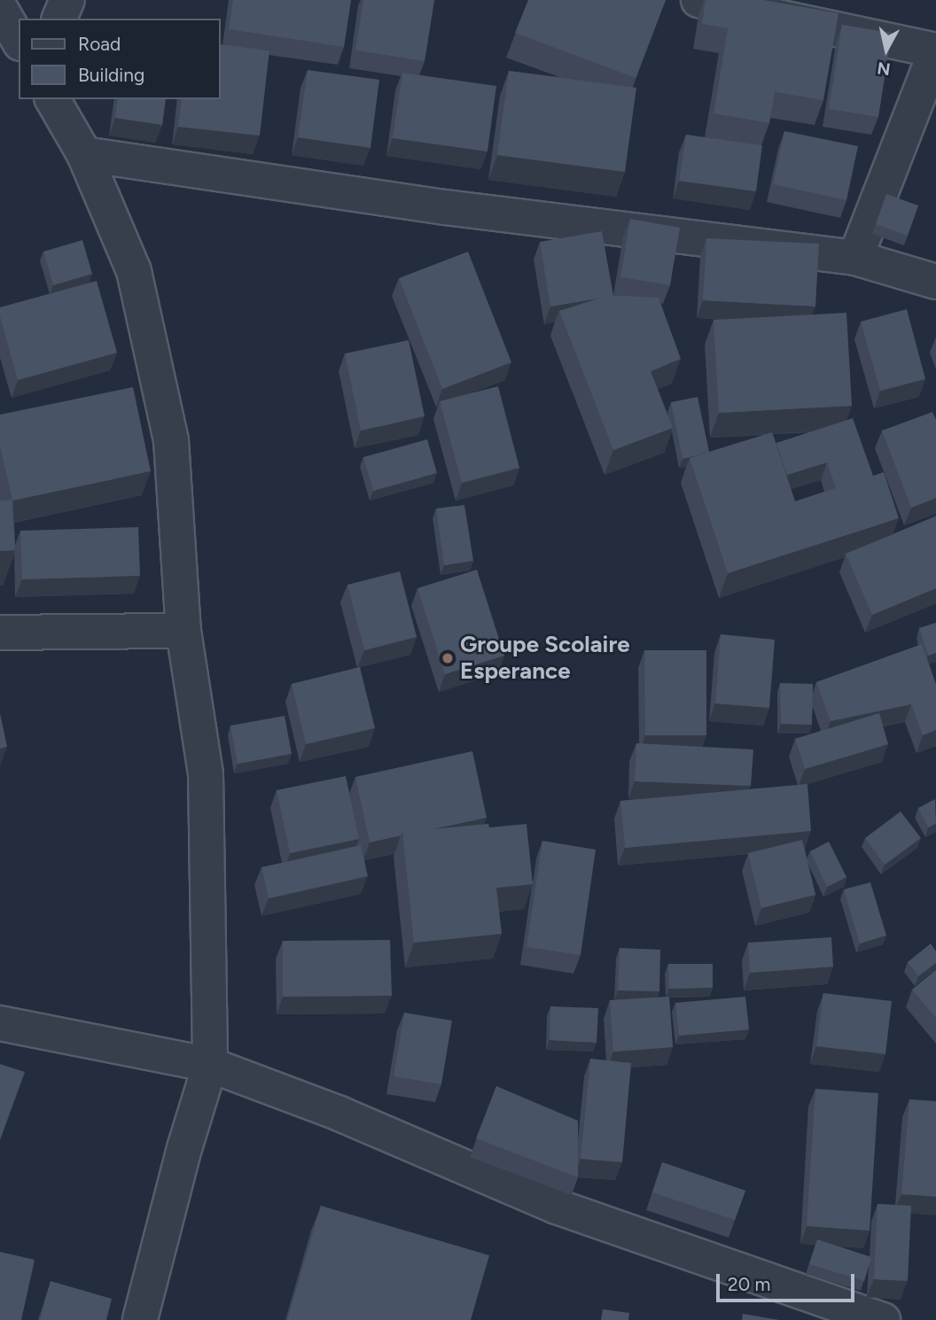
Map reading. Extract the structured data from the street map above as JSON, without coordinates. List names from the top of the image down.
{
  "places": ["Groupe Scolaire Esperance"],
  "legend": ["Road", "Building"],
  "scale_bar": "20 m",
  "north": "bottom"
}
